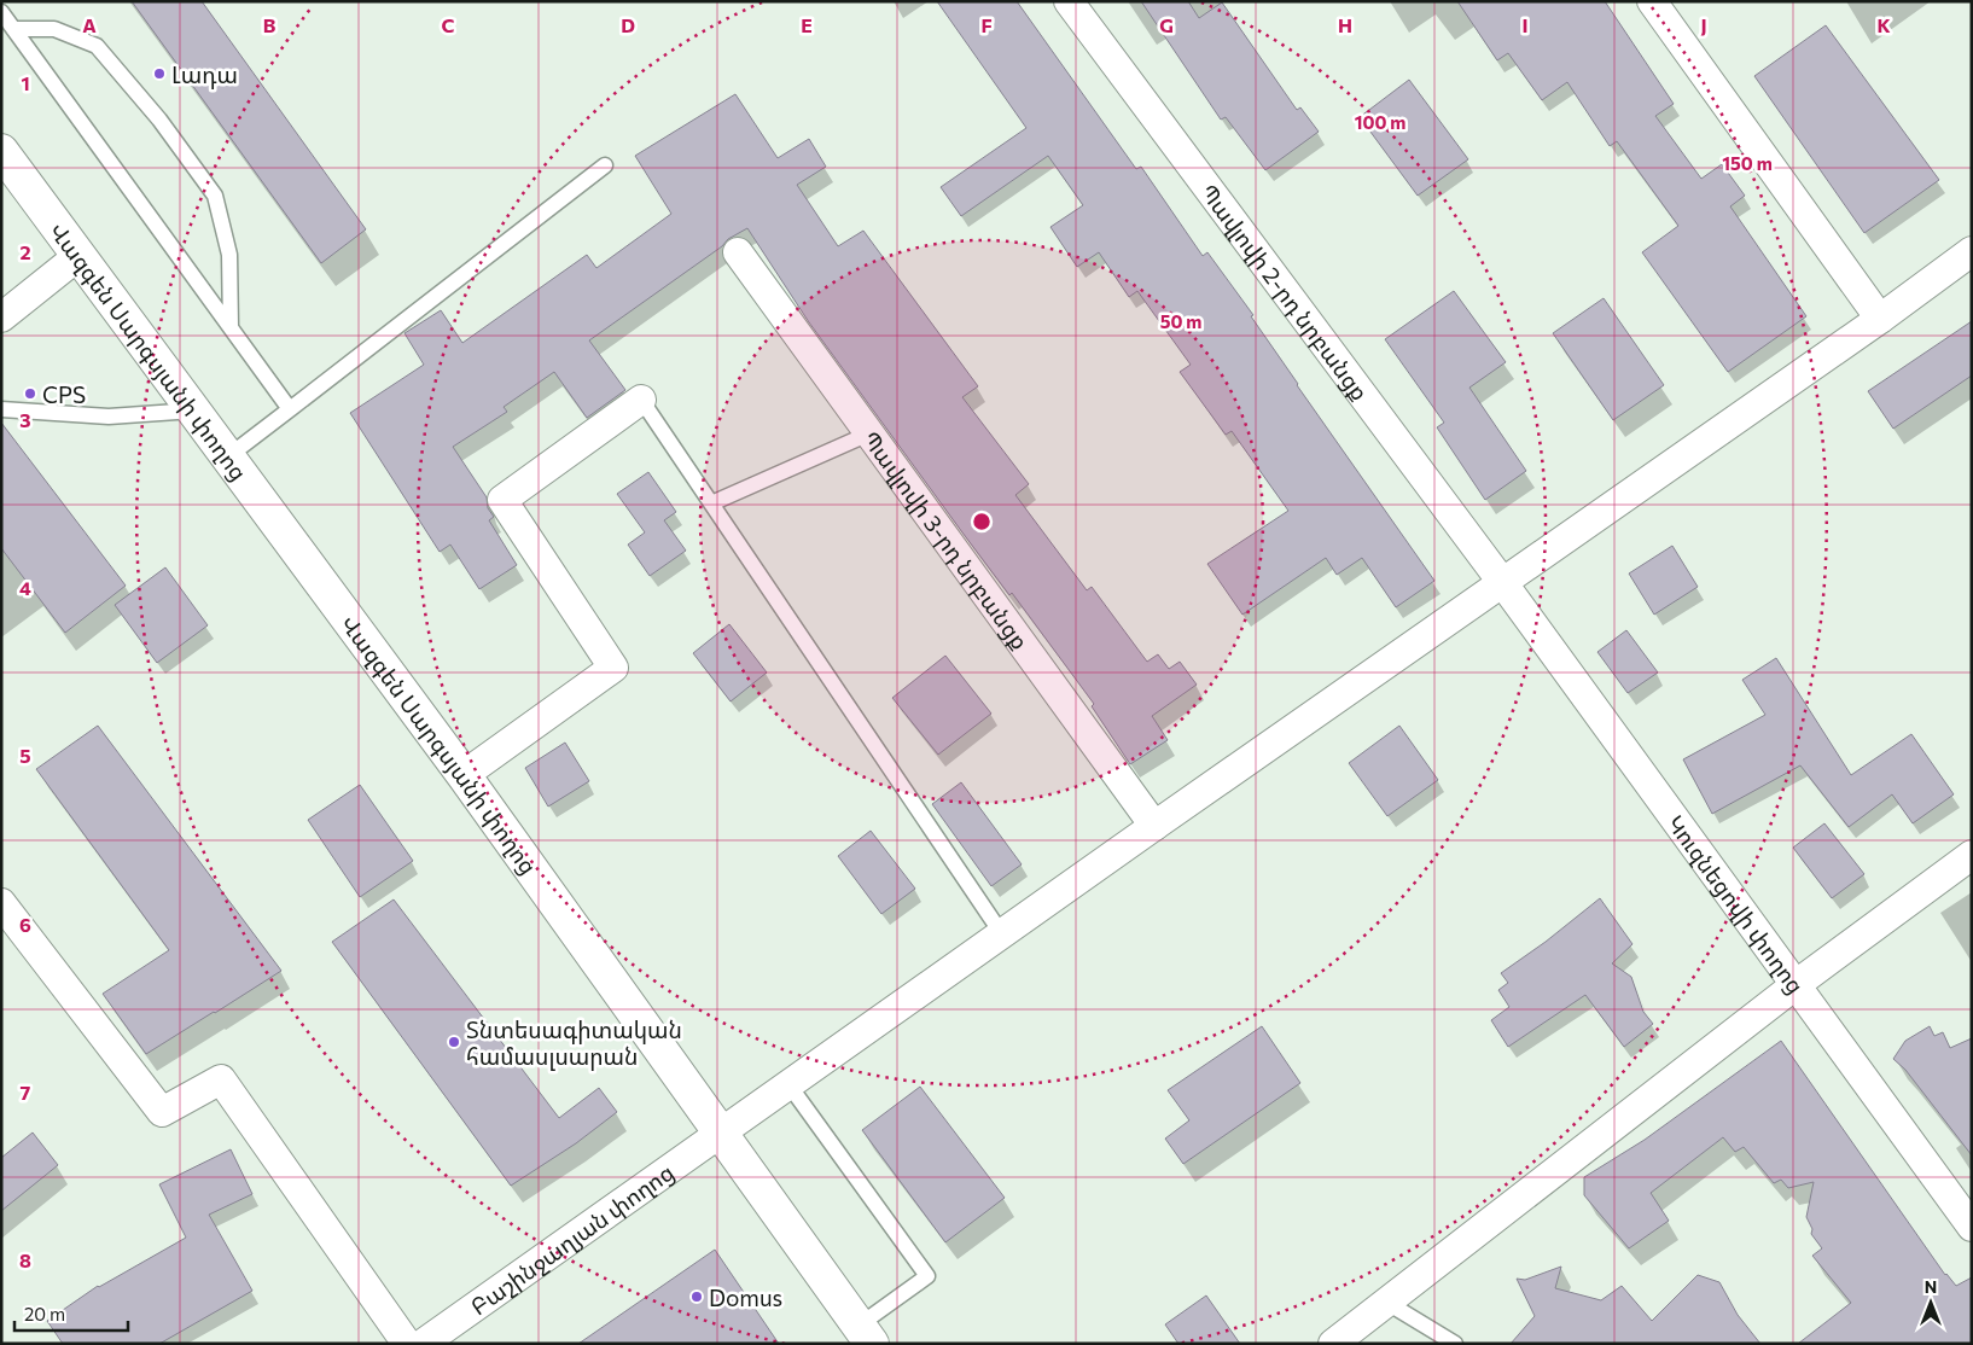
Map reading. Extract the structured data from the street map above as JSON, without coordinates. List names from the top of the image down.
{
  "streets": {
    "highway": ["Վազգեն Սարգսյանի փողոց"],
    "street": [
      "Պավլովի 2-րդ նրբանցք",
      "Պավլովի 3-րդ նրբանցք",
      "Կուզնեցովի փողոց",
      "Բաշինջաղյան փողոց"
    ]
  },
  "crossings": [
    ["Պավլովի 2-րդ նրբանցք", "Կուզնեցովի փողոց"],
    ["Պավլովի 2-րդ նրբանցք", "Բաշինջաղյան փողոց"],
    ["Վազգեն Սարգսյանի փողոց", "Բաշինջաղյան փողոց"],
    ["Պավլովի 3-րդ նրբանցք", "Բաշինջաղյան փողոց"],
    ["Կուզնեցովի փողոց", "Բաշինջաղյան փողոց"]
  ],
  "places": [
    "Լադա",
    "CPS",
    "Տնտեսագիտական համասլսարան",
    "Domus"
  ],
  "scale_bar": "20 m",
  "north": "top",
  "grid": {
    "columns": [
      "A",
      "B",
      "C",
      "D",
      "E",
      "F",
      "G",
      "H",
      "I",
      "J",
      "K"
    ],
    "rows": [
      "1",
      "2",
      "3",
      "4",
      "5",
      "6",
      "7",
      "8"
    ]
  },
  "rings": ["100 m", "150 m", "50 m"]
}
